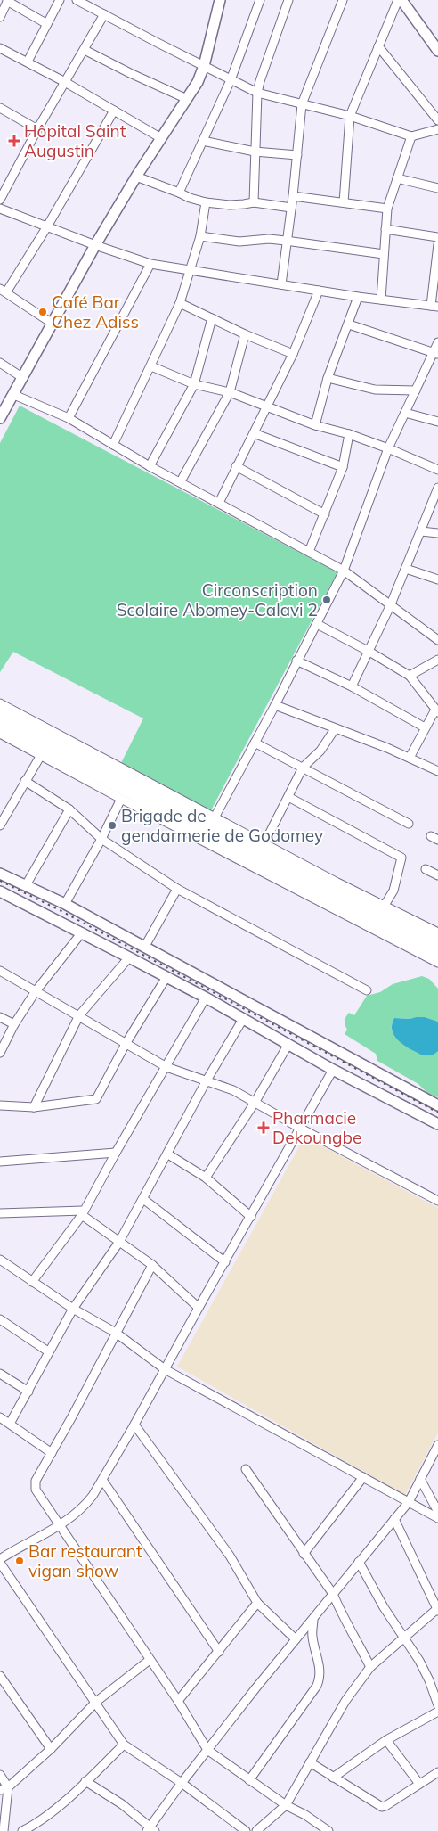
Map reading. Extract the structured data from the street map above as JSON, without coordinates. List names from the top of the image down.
{
  "places": {
    "health": ["Hôpital Saint Augustin", "Pharmacie Dekoungbe"],
    "other": [
      "Café Bar Chez Adiss",
      "Circonscription Scolaire Abomey-Calavi 2",
      "Brigade de gendarmerie de Godomey",
      "Bar restaurant vigan show"
    ]
  }
}
